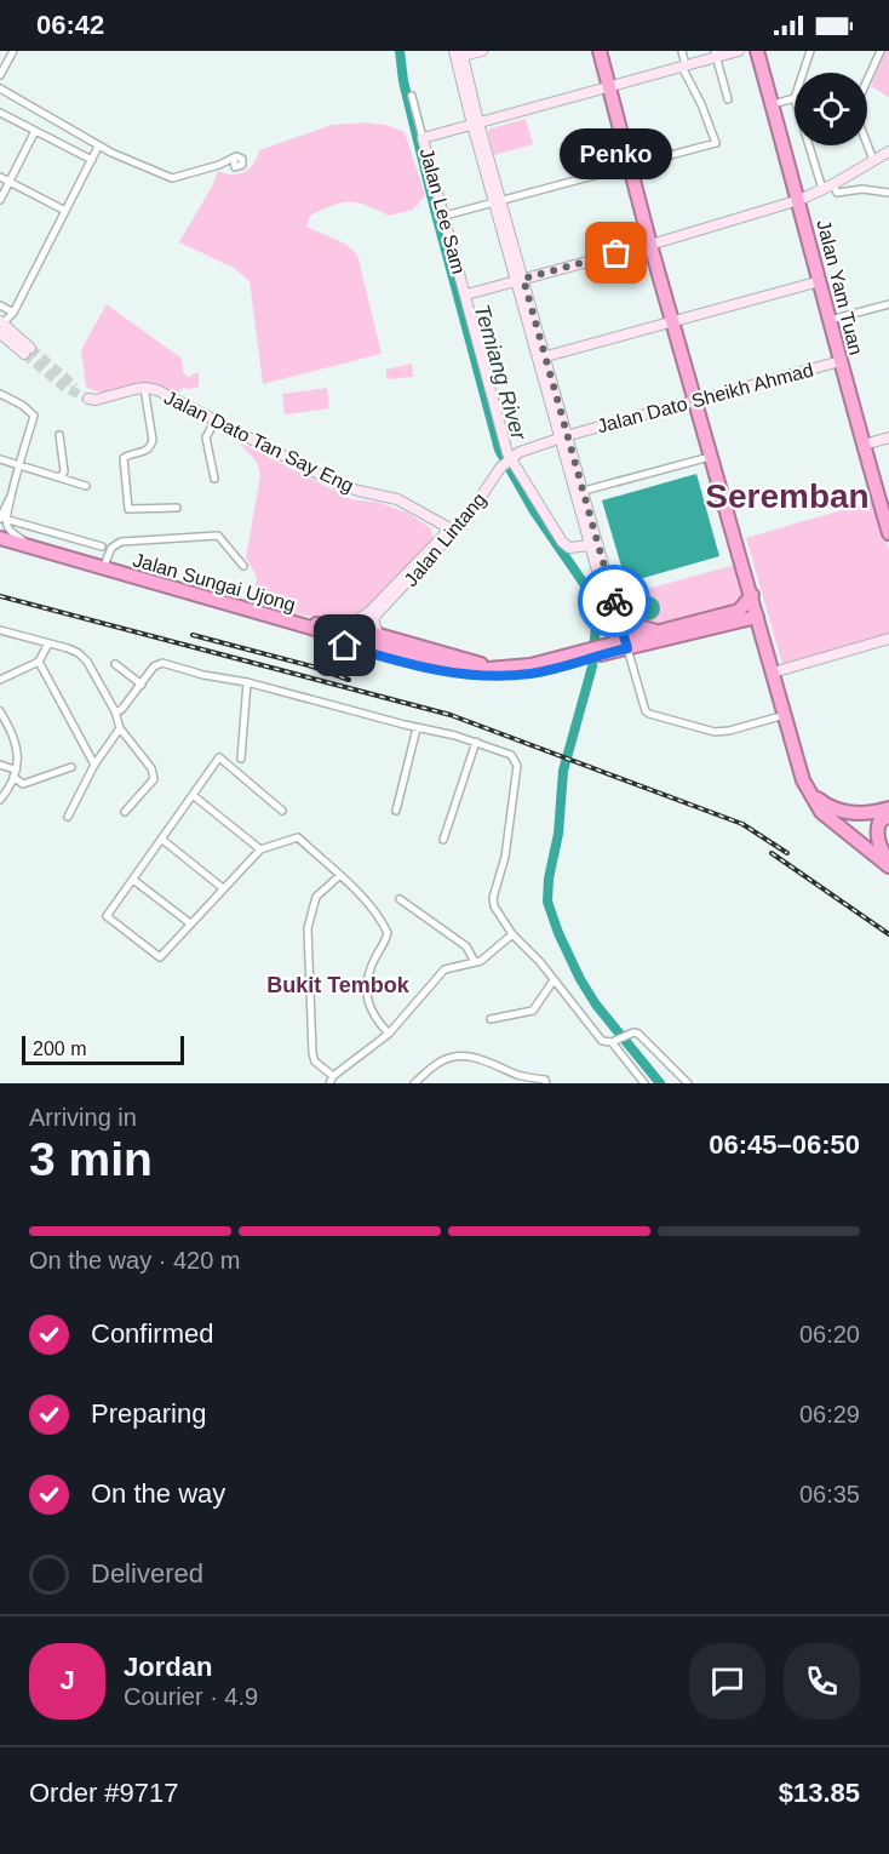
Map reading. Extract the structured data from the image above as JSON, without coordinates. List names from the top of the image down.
{
  "streets": {
    "highway": ["Jalan Yam Tuan", "Jalan Sungai Ujong"],
    "main road": [
      "Jalan Lee Sam",
      "Jalan Dato Sheikh Ahmad",
      "Jalan Dato Tan Say Eng",
      "Jalan Lintang"
    ]
  },
  "crossings": [
    ["Jalan Lee Sam", "Jalan Lintang"],
    ["Jalan Yam Tuan", "Jalan Dato Sheikh Ahmad"],
    ["Jalan Dato Tan Say Eng", "Jalan Lintang"]
  ],
  "districts": ["Seremban", "Bukit Tembok"],
  "water": ["Temiang River"],
  "places": ["Penko"],
  "scale_bar": "200 m",
  "page": {
    "status": "06:42",
    "bubble": "Penko",
    "scale": "200 m",
    "heading": ["3 min", "Arriving in", "06:45–06:50"],
    "panel": [
      "Jordan",
      "Courier · 4.9",
      "Order #9717",
      "$13.85"
    ],
    "bar": "On the way · 420 m",
    "list": [
      ["Confirmed", "06:20"],
      ["Preparing", "06:29"],
      ["On the way", "06:35"],
      "Delivered"
    ],
    "round": "J"
  }
}
